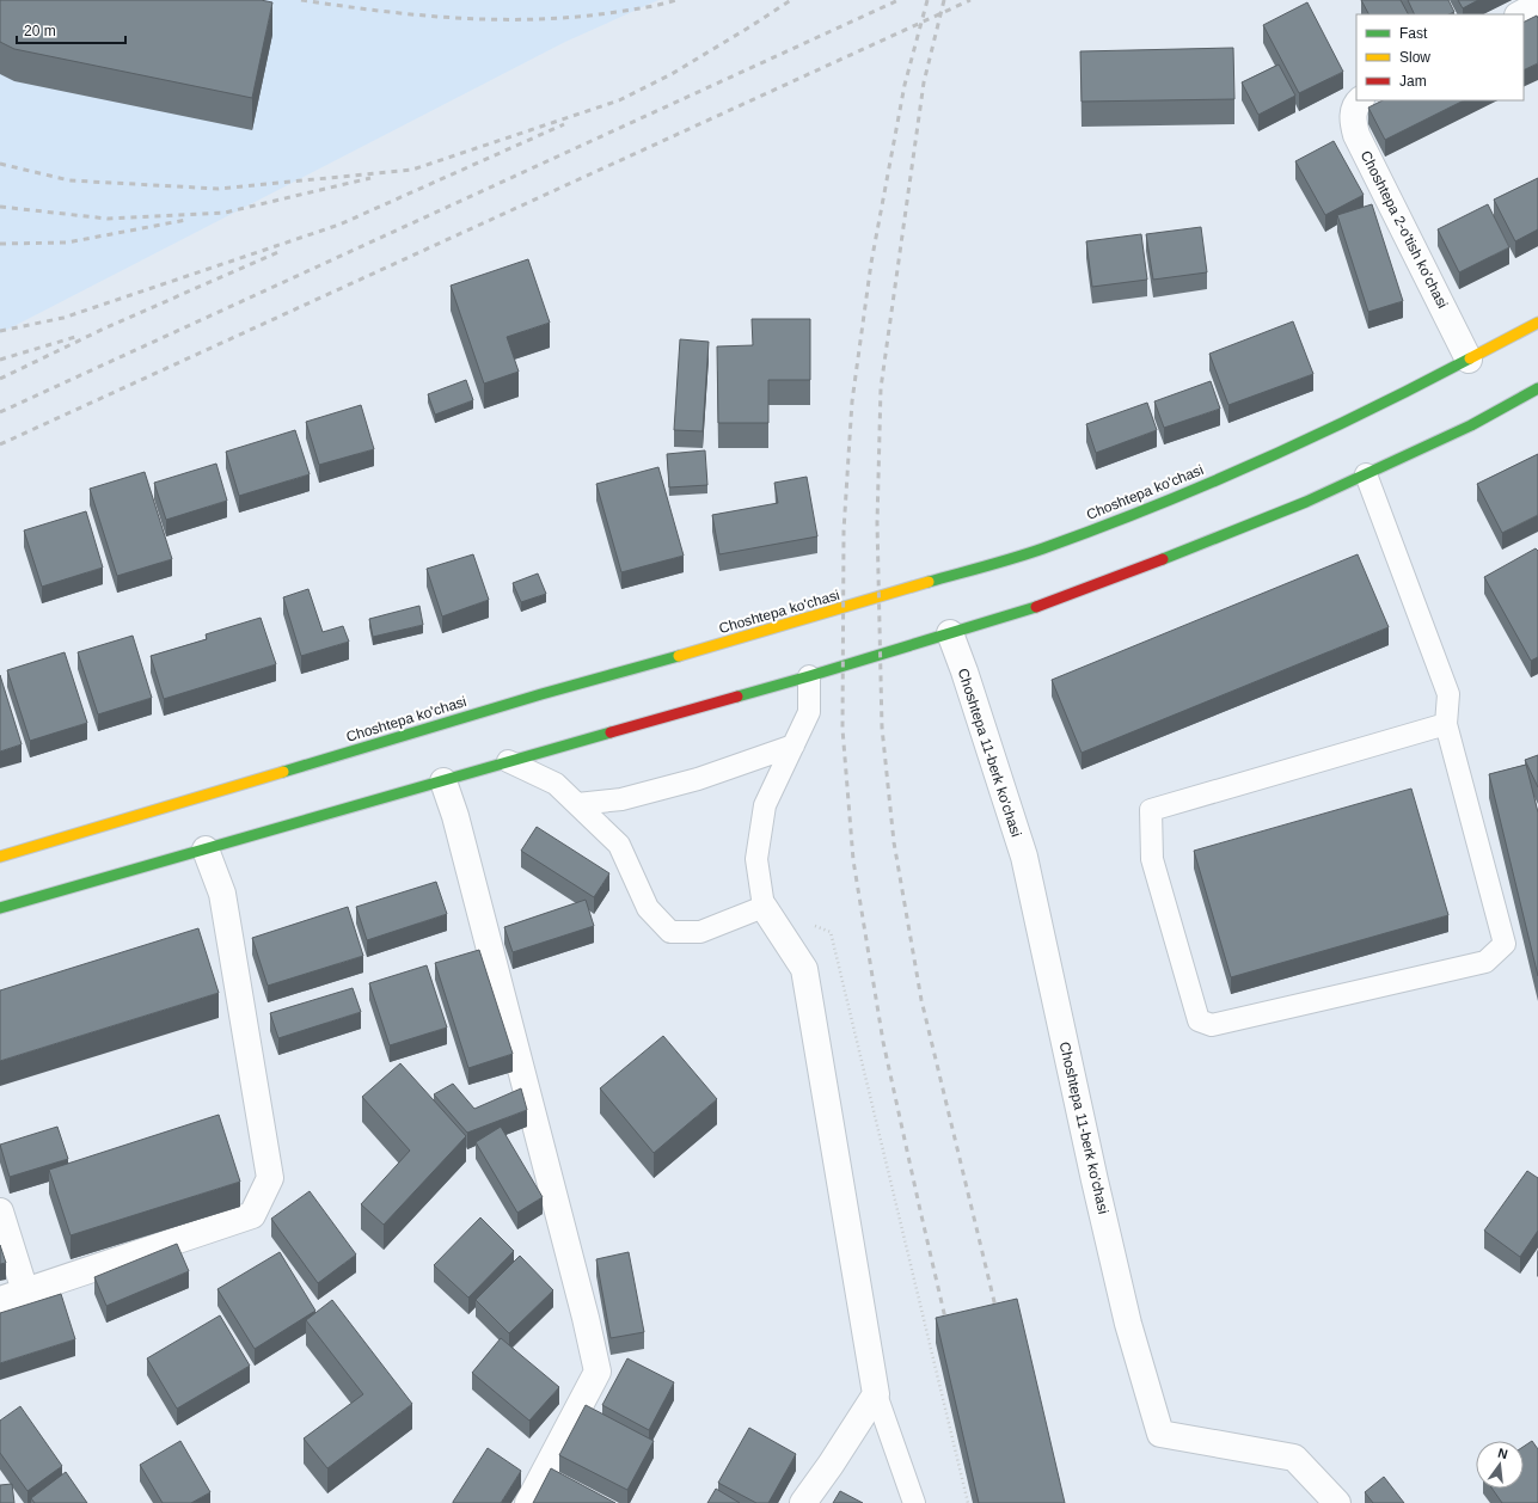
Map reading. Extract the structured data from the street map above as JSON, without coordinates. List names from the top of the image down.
{
  "streets": {
    "main road": ["Choshtepa ko'chasi"],
    "street": ["Choshtepa 2-o'tish ko'chasi", "Choshtepa 11-berk ko'chasi"]
  },
  "crossings": [
    ["Choshtepa 2-o'tish ko'chasi", "Choshtepa ko'chasi"]
  ],
  "legend": ["Fast", "Slow", "Jam"],
  "scale_bar": "20 m",
  "north": "top"
}
